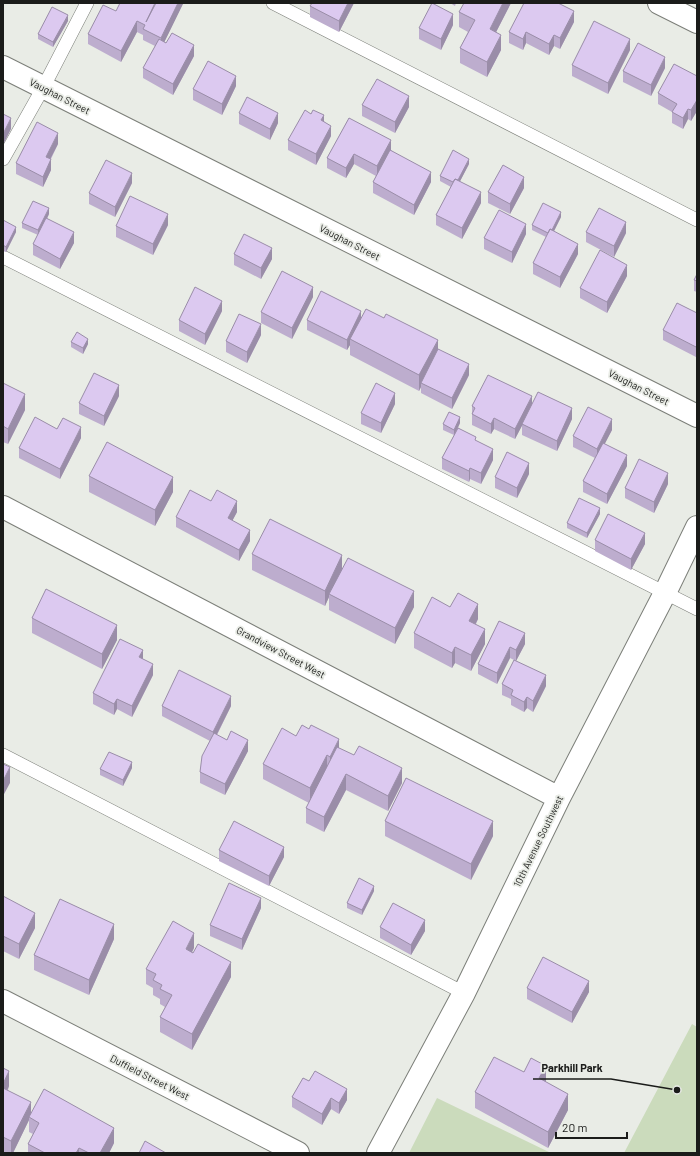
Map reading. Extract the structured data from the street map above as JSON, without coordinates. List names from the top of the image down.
{
  "streets": {
    "street": [
      "Vaughan Street",
      "Grandview Street West",
      "10th Avenue Southwest",
      "Duffield Street West"
    ]
  },
  "crossings": [
    ["Grandview Street West", "10th Avenue Southwest"]
  ],
  "places": ["Parkhill Park"],
  "scale_bar": "20 m"
}
